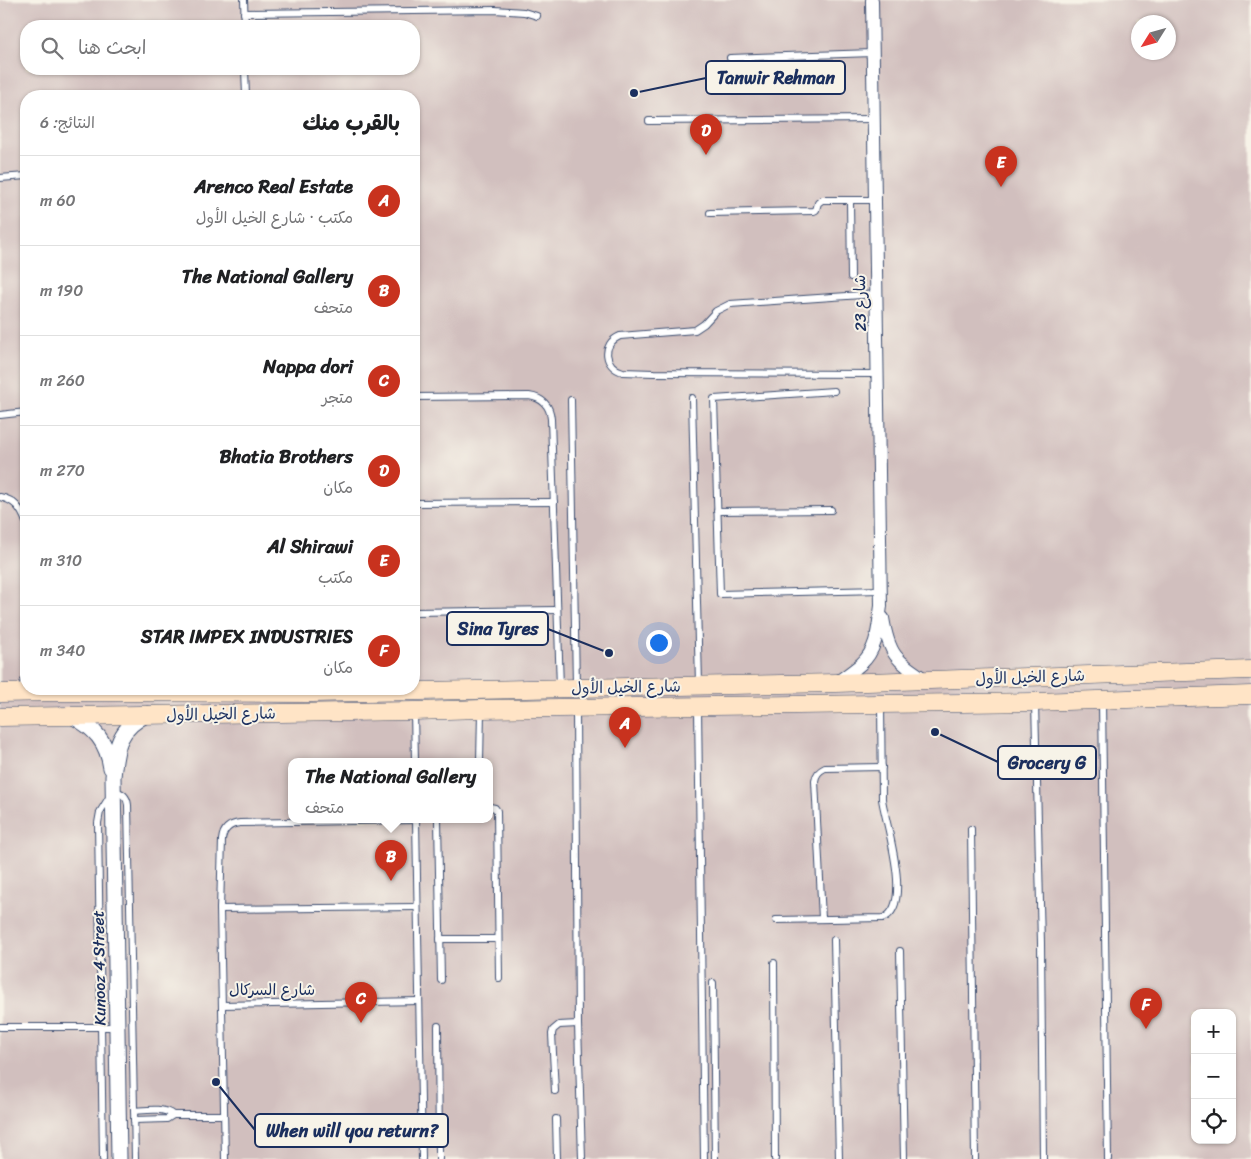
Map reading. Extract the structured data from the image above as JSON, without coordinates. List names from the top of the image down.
{
  "streets": {
    "main road": ["شارع الخيل الأول"],
    "street": ["شارع 23", "Kunooz 4 Street"],
    "lane": ["شارع السركال"]
  },
  "crossings": [
    ["شارع 23", "شارع الخيل الأول"],
    ["شارع الخيل الأول", "Kunooz 4 Street"]
  ],
  "places": [
    "Tanwir Rehman",
    "Sina Tyres",
    "Grocery G",
    "When will you return?"
  ],
  "north": "bottom left",
  "page": {
    "search": "ابحث هنا",
    "heading": ["بالقرب منك", "النتائج: 6"],
    "pins": [
      "D",
      "E",
      "A",
      "B",
      "C",
      "F"
    ],
    "list": [
      {
        "mark": "A",
        "name": "Arenco Real Estate",
        "note": "مكتب · شارع الخيل الأول",
        "value": "60 m"
      },
      {
        "mark": "B",
        "name": "The National Gallery",
        "note": "متحف",
        "value": "190 m"
      },
      {
        "mark": "C",
        "name": "Nappa dori",
        "note": "متجر",
        "value": "260 m"
      },
      {
        "mark": "D",
        "name": "Bhatia Brothers",
        "note": "مكان",
        "value": "270 m"
      },
      {
        "mark": "E",
        "name": "Al Shirawi",
        "note": "مكتب",
        "value": "310 m"
      },
      {
        "mark": "F",
        "name": "STAR IMPEX INDUSTRIES",
        "note": "مكان",
        "value": "340 m"
      }
    ],
    "popup": ["The National Gallery", "متحف"],
    "map_buttons": ["+", "−"]
  }
}
